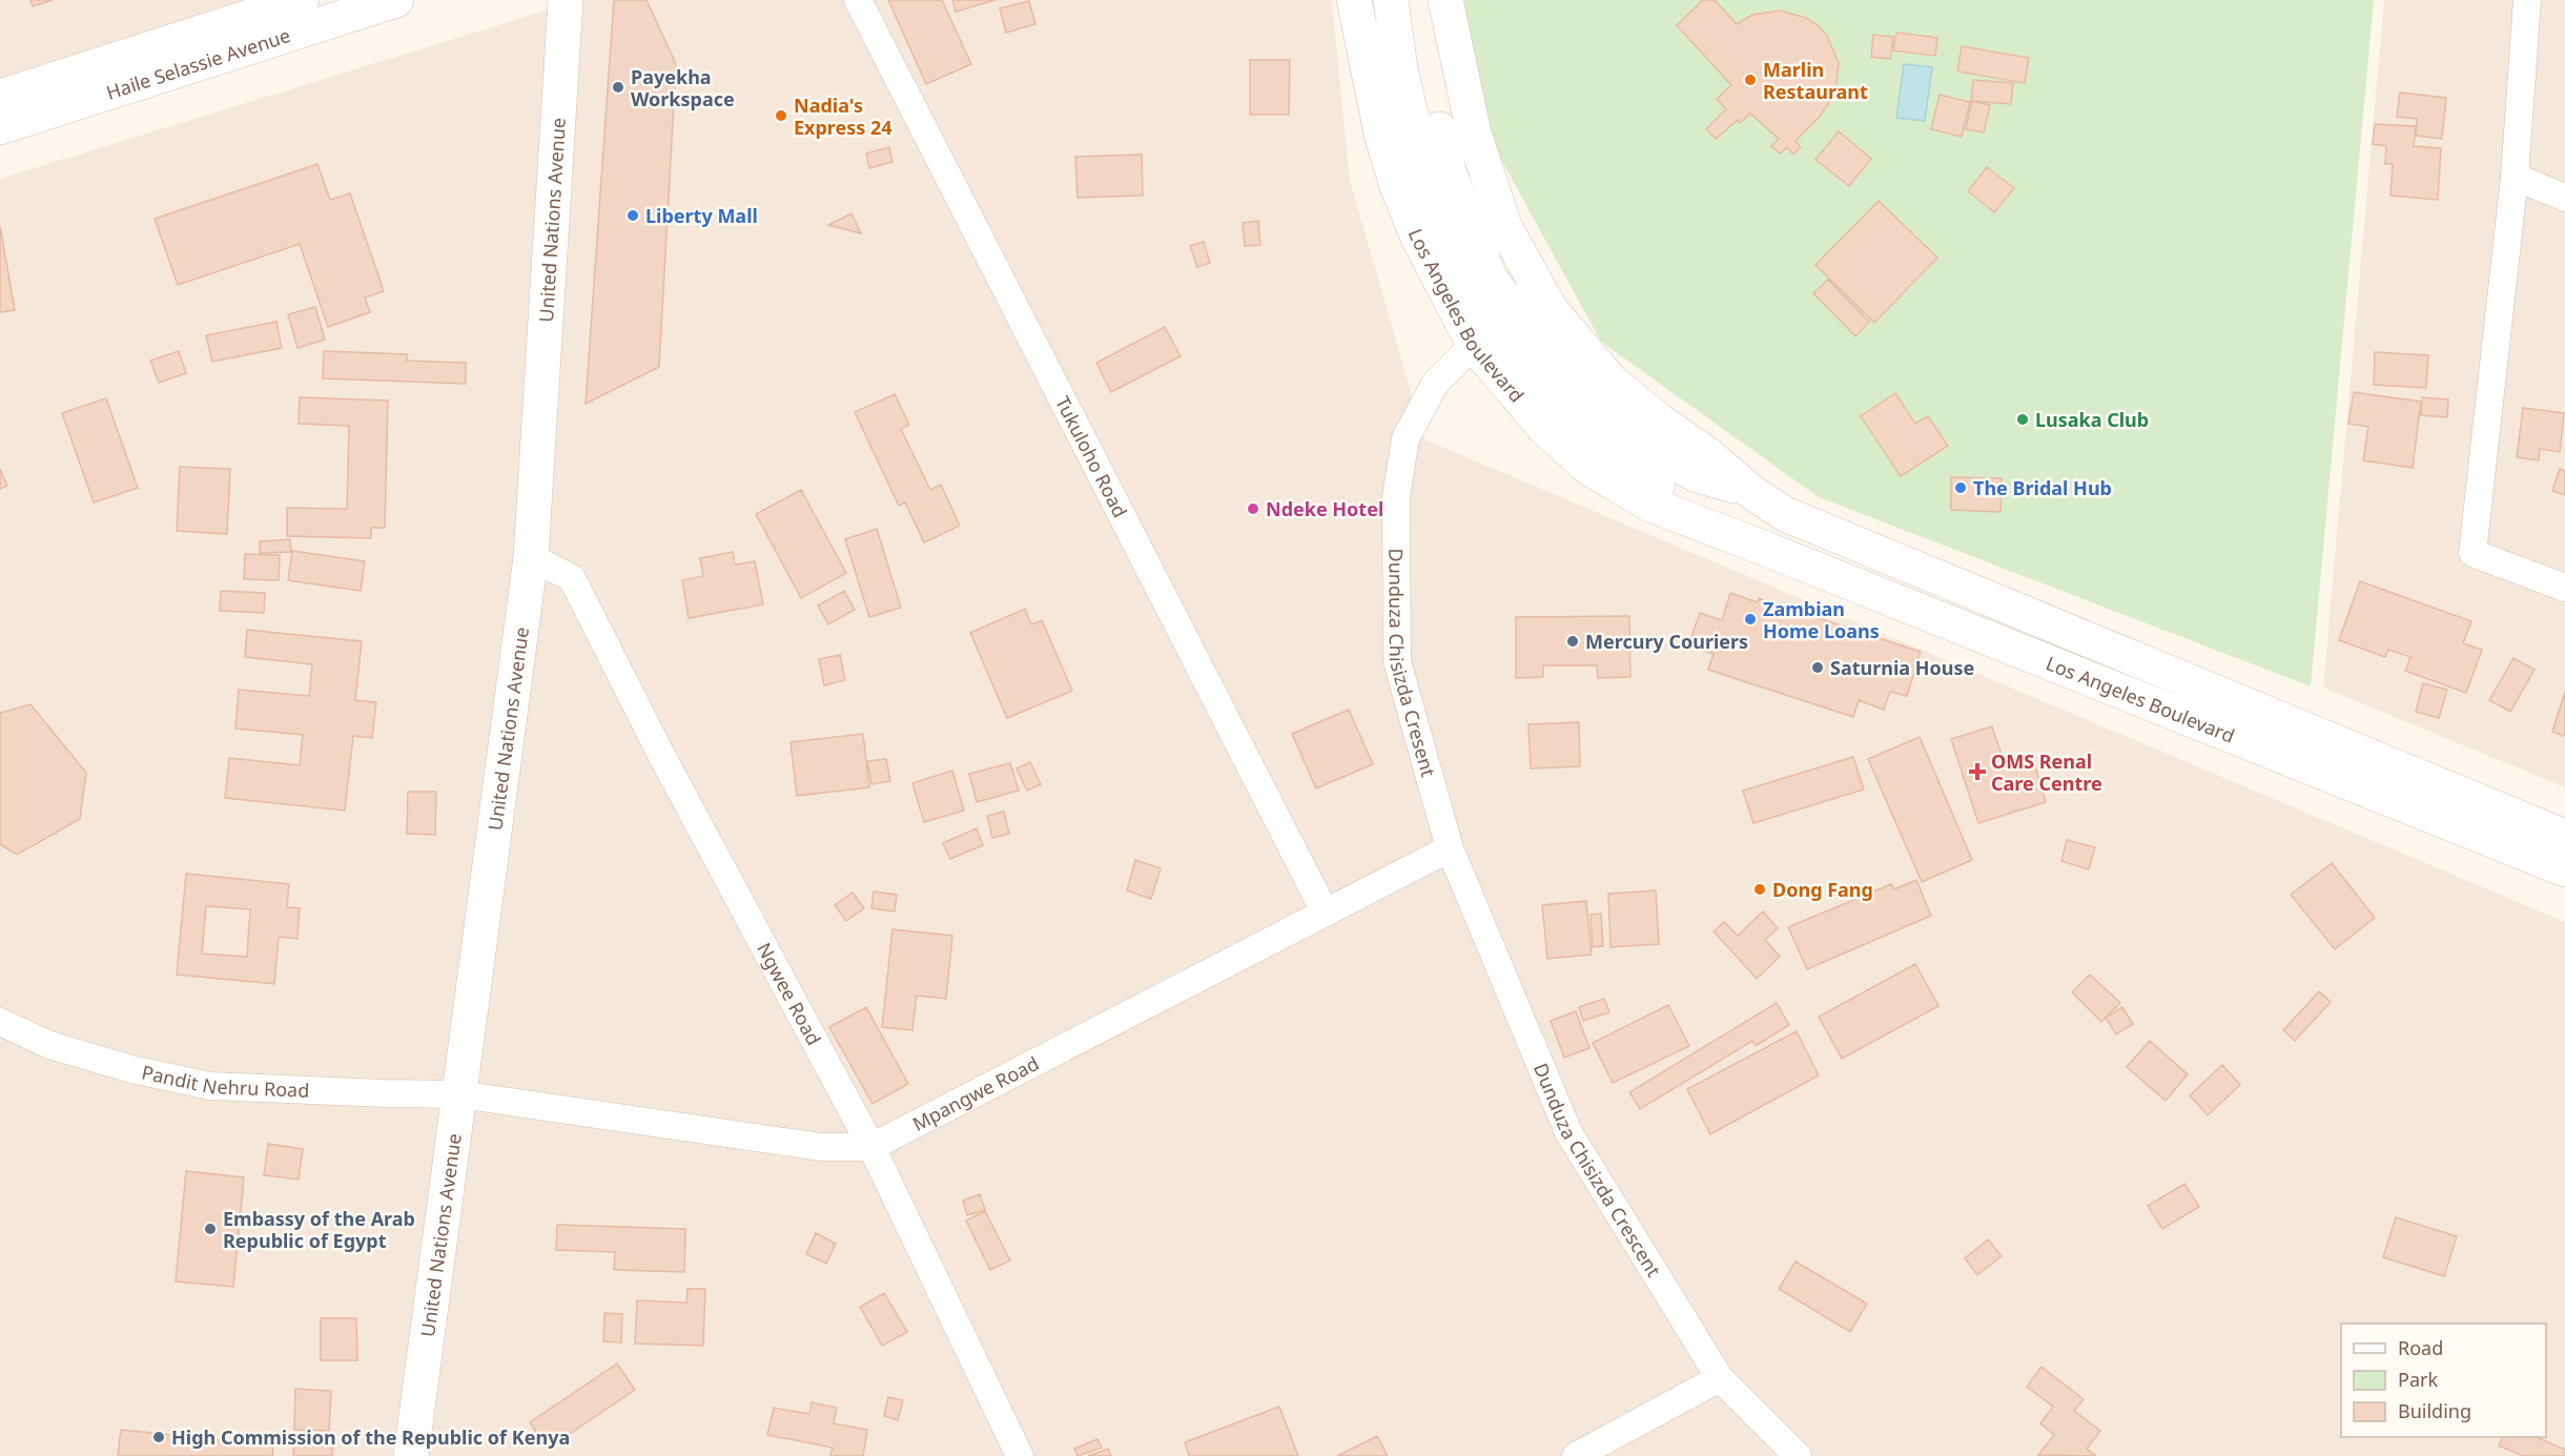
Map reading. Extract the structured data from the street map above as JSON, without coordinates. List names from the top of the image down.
{
  "streets": {
    "main road": ["Haile Selassie Avenue", "United Nations Avenue", "Los Angeles Boulevard"],
    "street": [
      "Tukuloho Road",
      "Dunduza Chisizda Cresent",
      "Ngwee Road",
      "Pandit Nehru Road",
      "Mpangwe Road",
      "Dunduza Chisizda Crescent"
    ]
  },
  "crossings": [
    ["United Nations Avenue", "Ngwee Road"],
    ["United Nations Avenue", "Pandit Nehru Road"],
    ["United Nations Avenue", "Mpangwe Road"],
    ["Los Angeles Boulevard", "Dunduza Chisizda Cresent"],
    ["Tukuloho Road", "Mpangwe Road"],
    ["Dunduza Chisizda Cresent", "Mpangwe Road"],
    ["Dunduza Chisizda Cresent", "Dunduza Chisizda Crescent"],
    ["Ngwee Road", "Mpangwe Road"],
    ["Pandit Nehru Road", "Mpangwe Road"],
    ["Mpangwe Road", "Dunduza Chisizda Crescent"]
  ],
  "places": {
    "other": [
      "Marlin Restaurant",
      "Payekha Workspace",
      "Nadia's Express 24",
      "Liberty Mall",
      "Lusaka Club",
      "The Bridal Hub",
      "Ndeke Hotel",
      "Zambian Home Loans",
      "Mercury Couriers",
      "Saturnia House",
      "Dong Fang",
      "Embassy of the Arab Republic of Egypt",
      "High Commission of the Republic of Kenya"
    ],
    "health": ["OMS Renal Care Centre"]
  },
  "legend": ["Road", "Park", "Building"]
}
